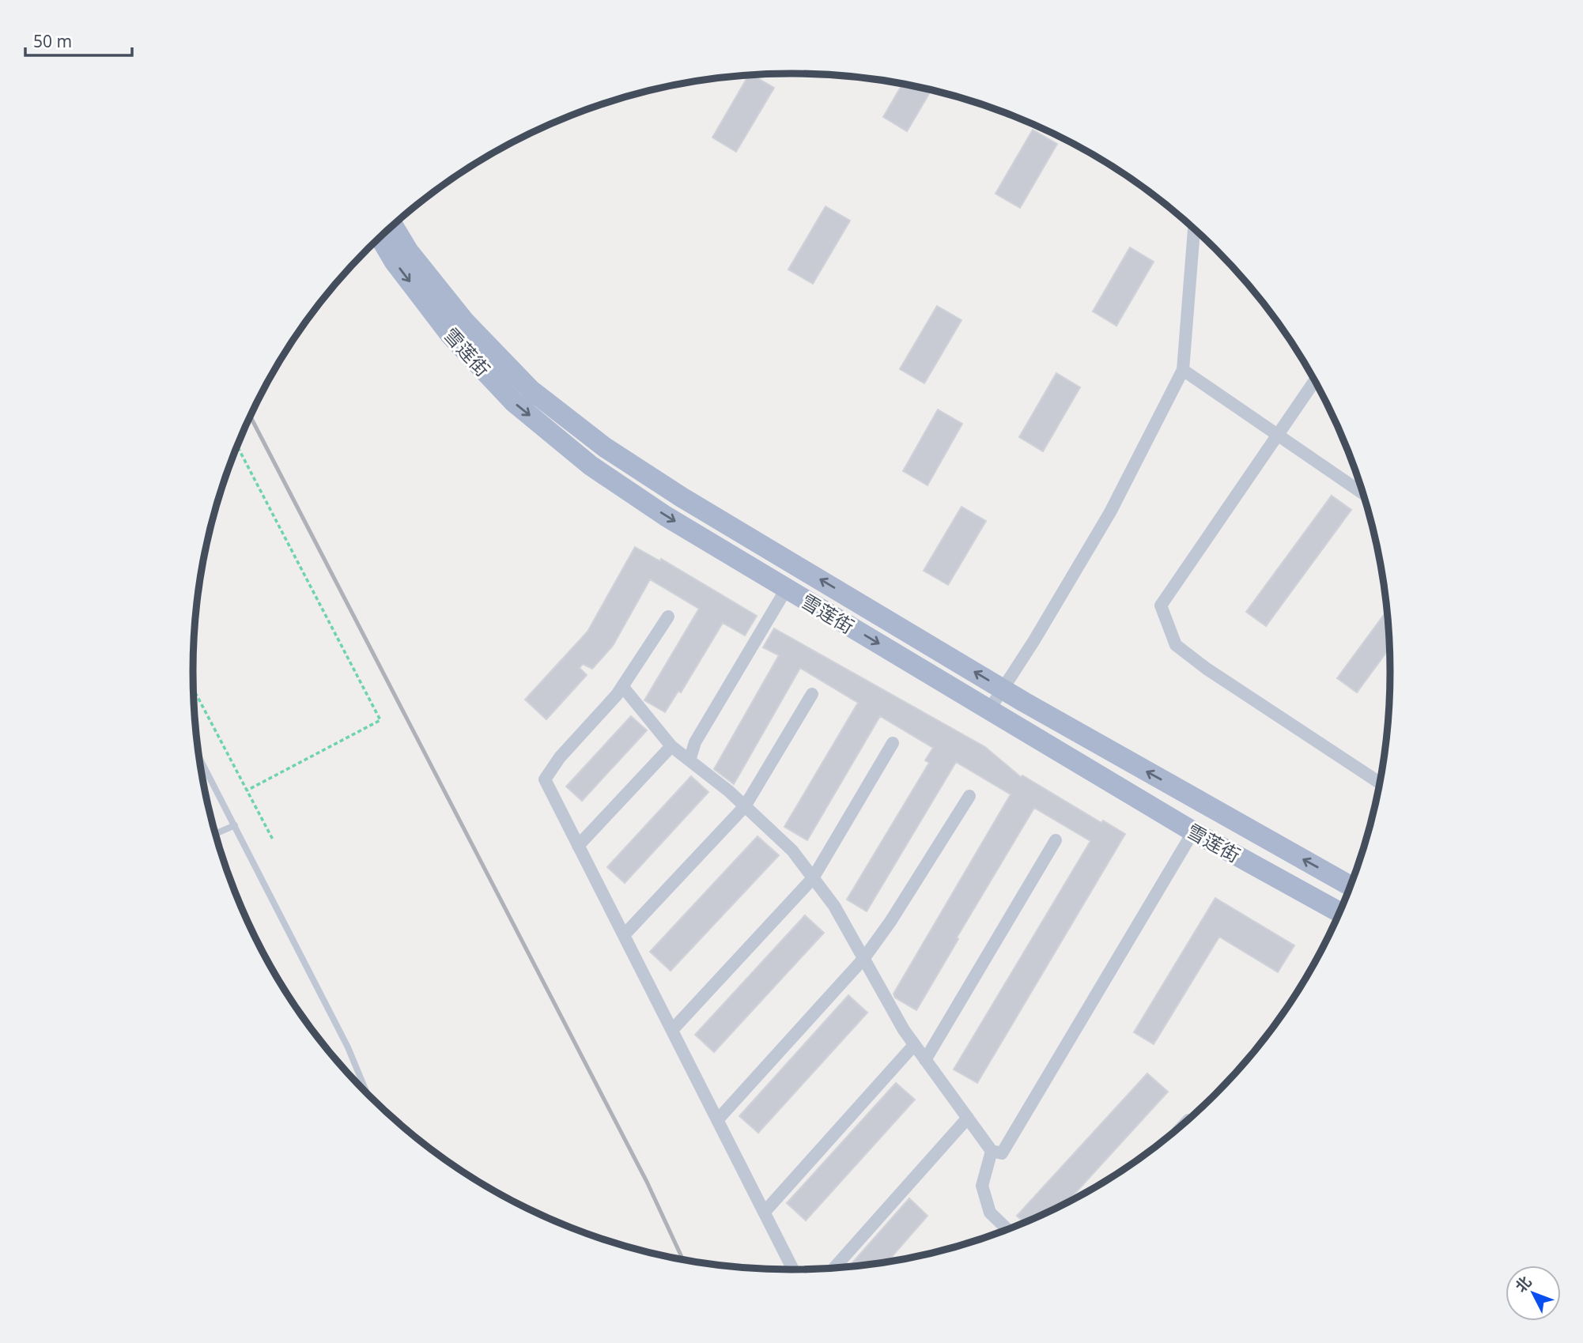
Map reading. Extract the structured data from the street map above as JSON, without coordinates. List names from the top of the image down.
{
  "streets": {
    "main road": ["雪莲街"]
  },
  "scale_bar": "50 m",
  "north": "top left"
}
